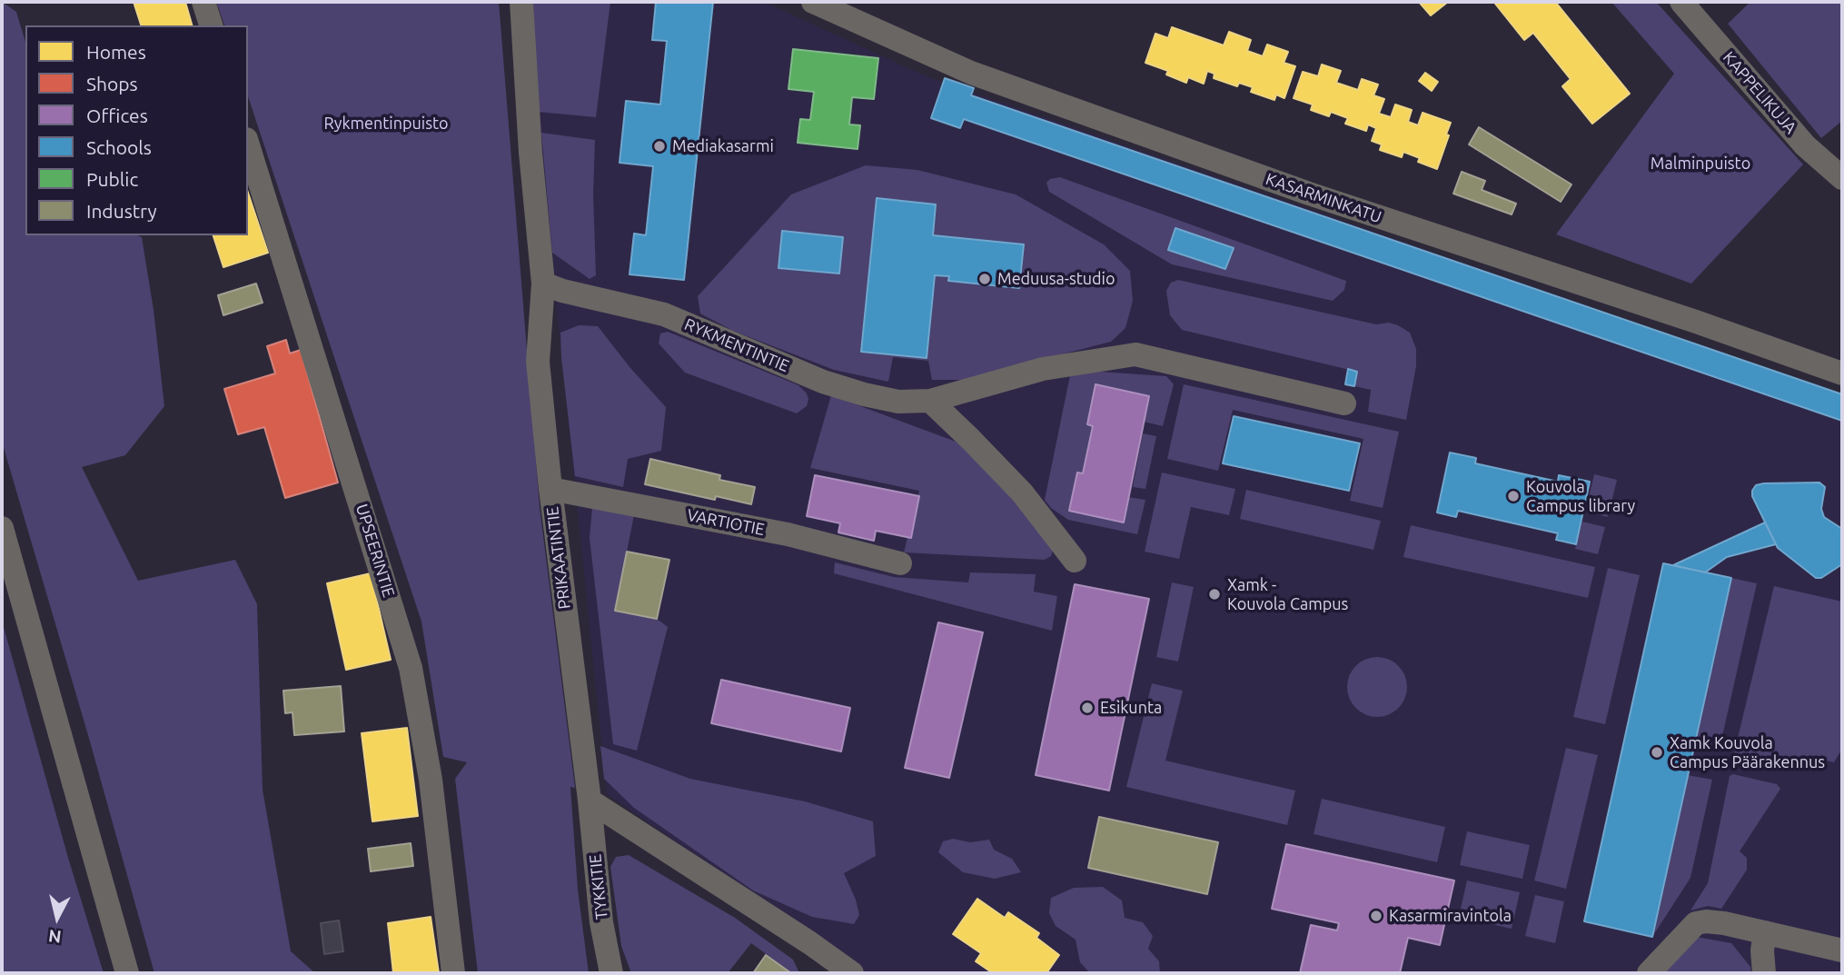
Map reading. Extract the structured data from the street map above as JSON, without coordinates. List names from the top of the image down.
{
  "streets": {
    "street": [
      "KAPPELIKUJA",
      "KASARMINKATU",
      "RYKMENTINTIE",
      "VARTIOTIE",
      "UPSEERINTIE",
      "PRIKAATINTIE",
      "TYKKITIE"
    ]
  },
  "crossings": [
    ["RYKMENTINTIE", "PRIKAATINTIE"],
    ["VARTIOTIE", "PRIKAATINTIE"],
    ["PRIKAATINTIE", "TYKKITIE"]
  ],
  "parks": ["Rykmentinpuisto", "Malminpuisto"],
  "places": [
    "Mediakasarmi",
    "Meduusa-studio",
    "Kouvola Campus library",
    "Xamk - Kouvola Campus",
    "Esikunta",
    "Xamk Kouvola Campus Päärakennus",
    "Kasarmiravintola"
  ],
  "legend": [
    "Homes",
    "Shops",
    "Offices",
    "Schools",
    "Public",
    "Industry"
  ],
  "north": "bottom"
}
